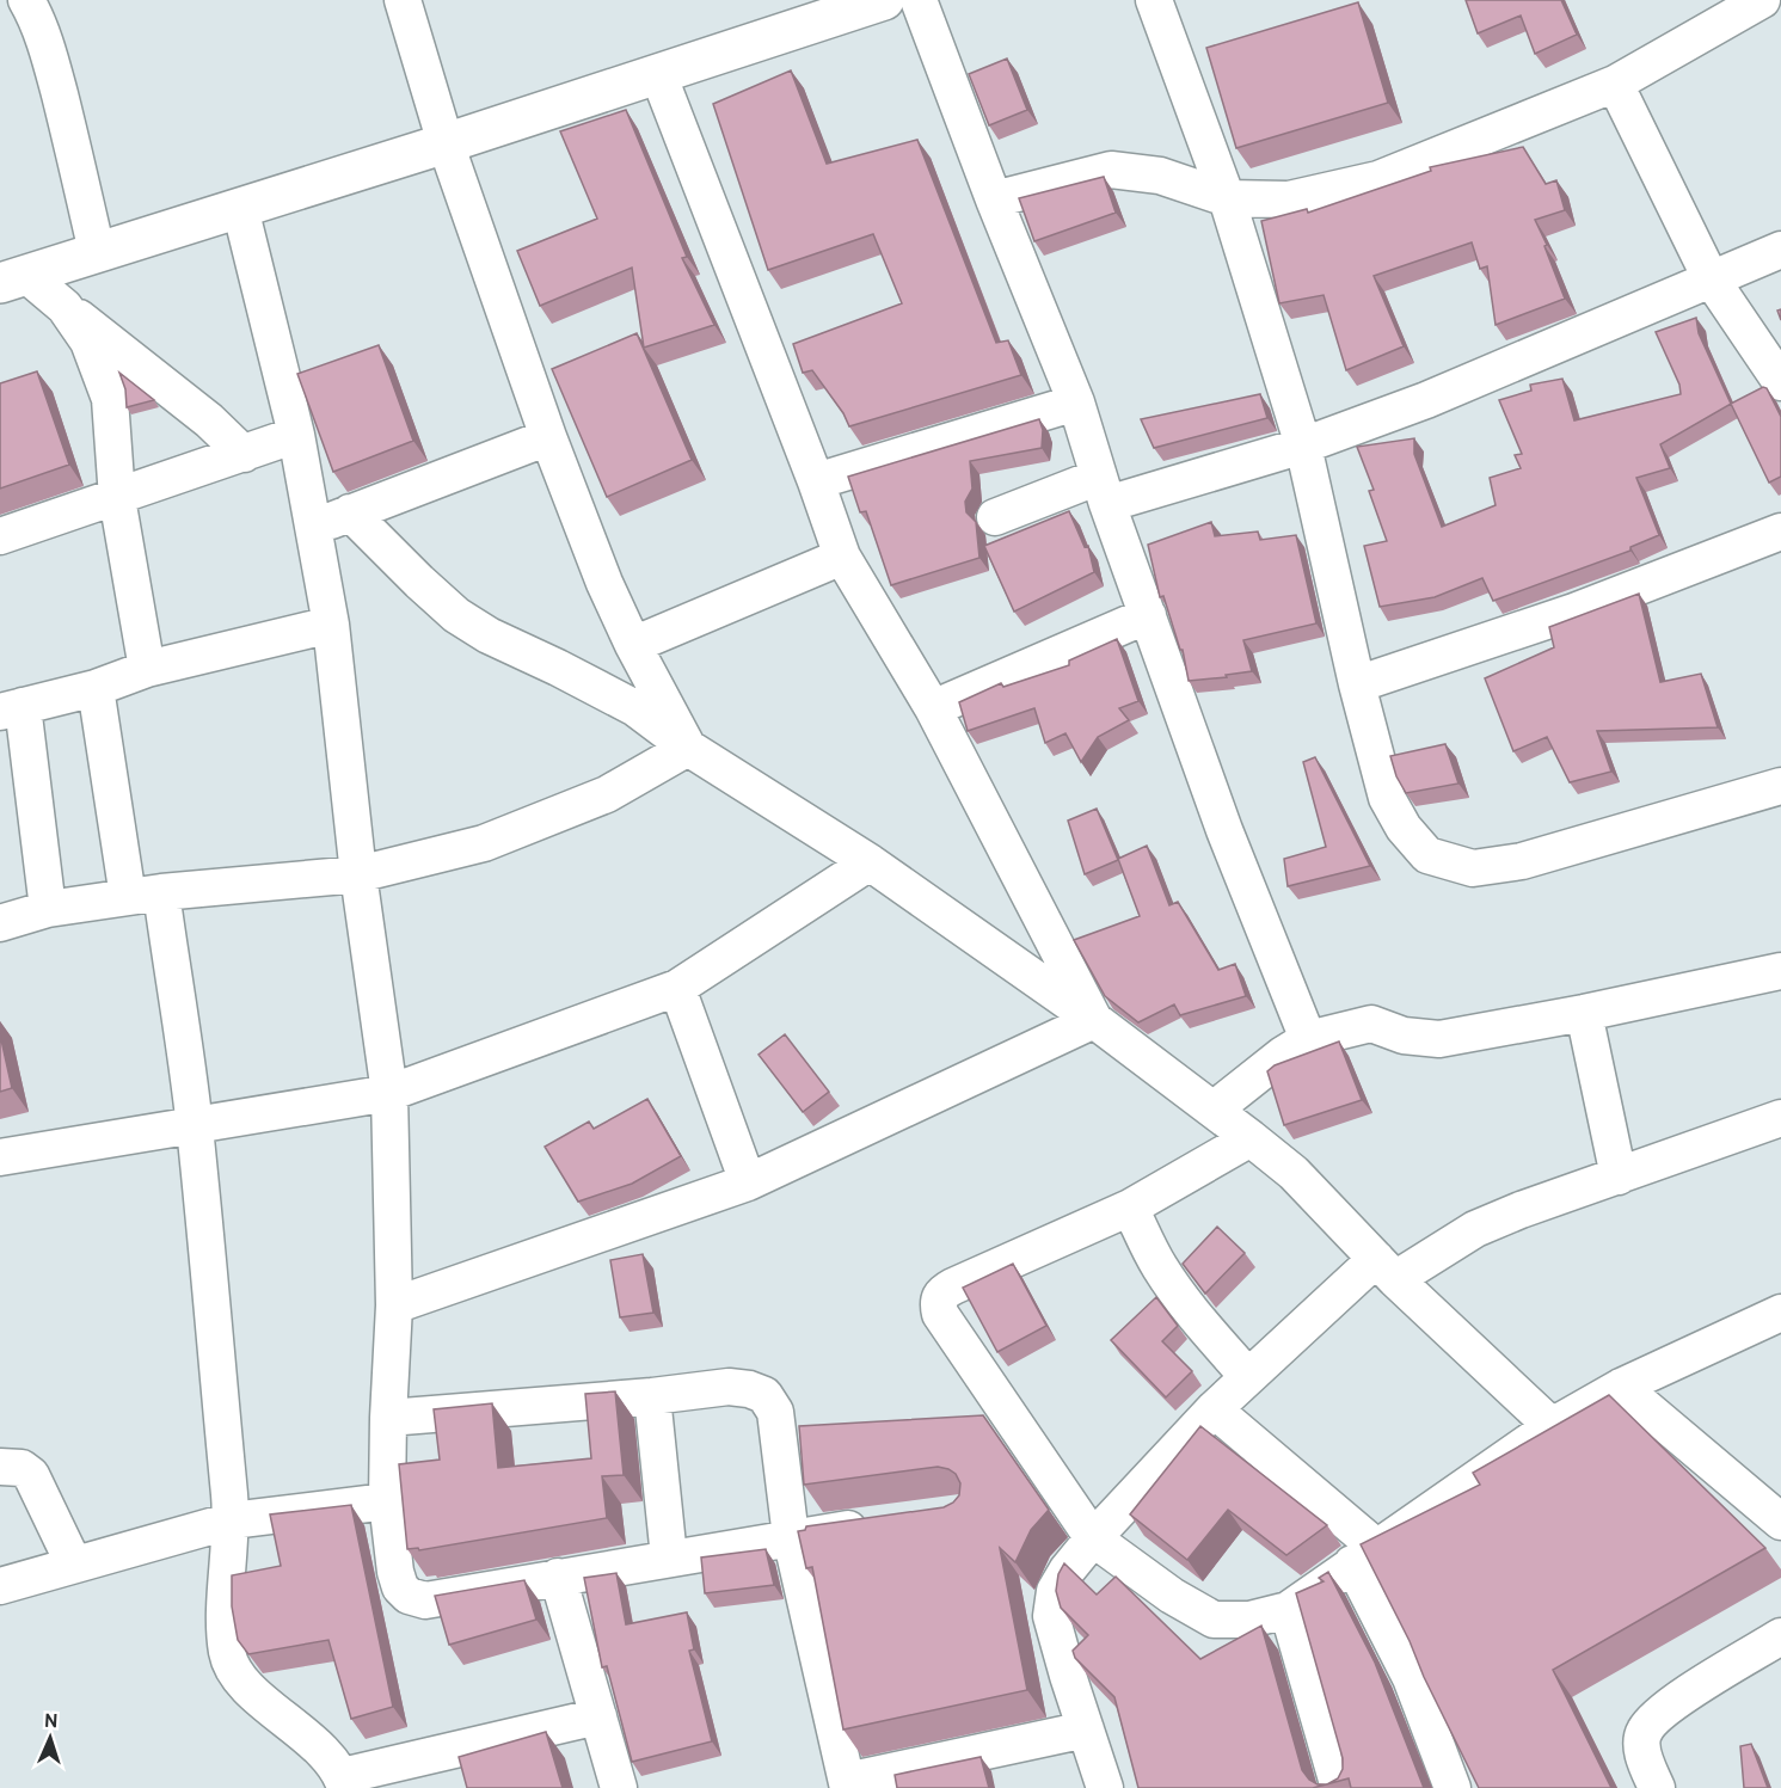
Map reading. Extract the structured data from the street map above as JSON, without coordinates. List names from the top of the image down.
{
  "north": "top"
}
